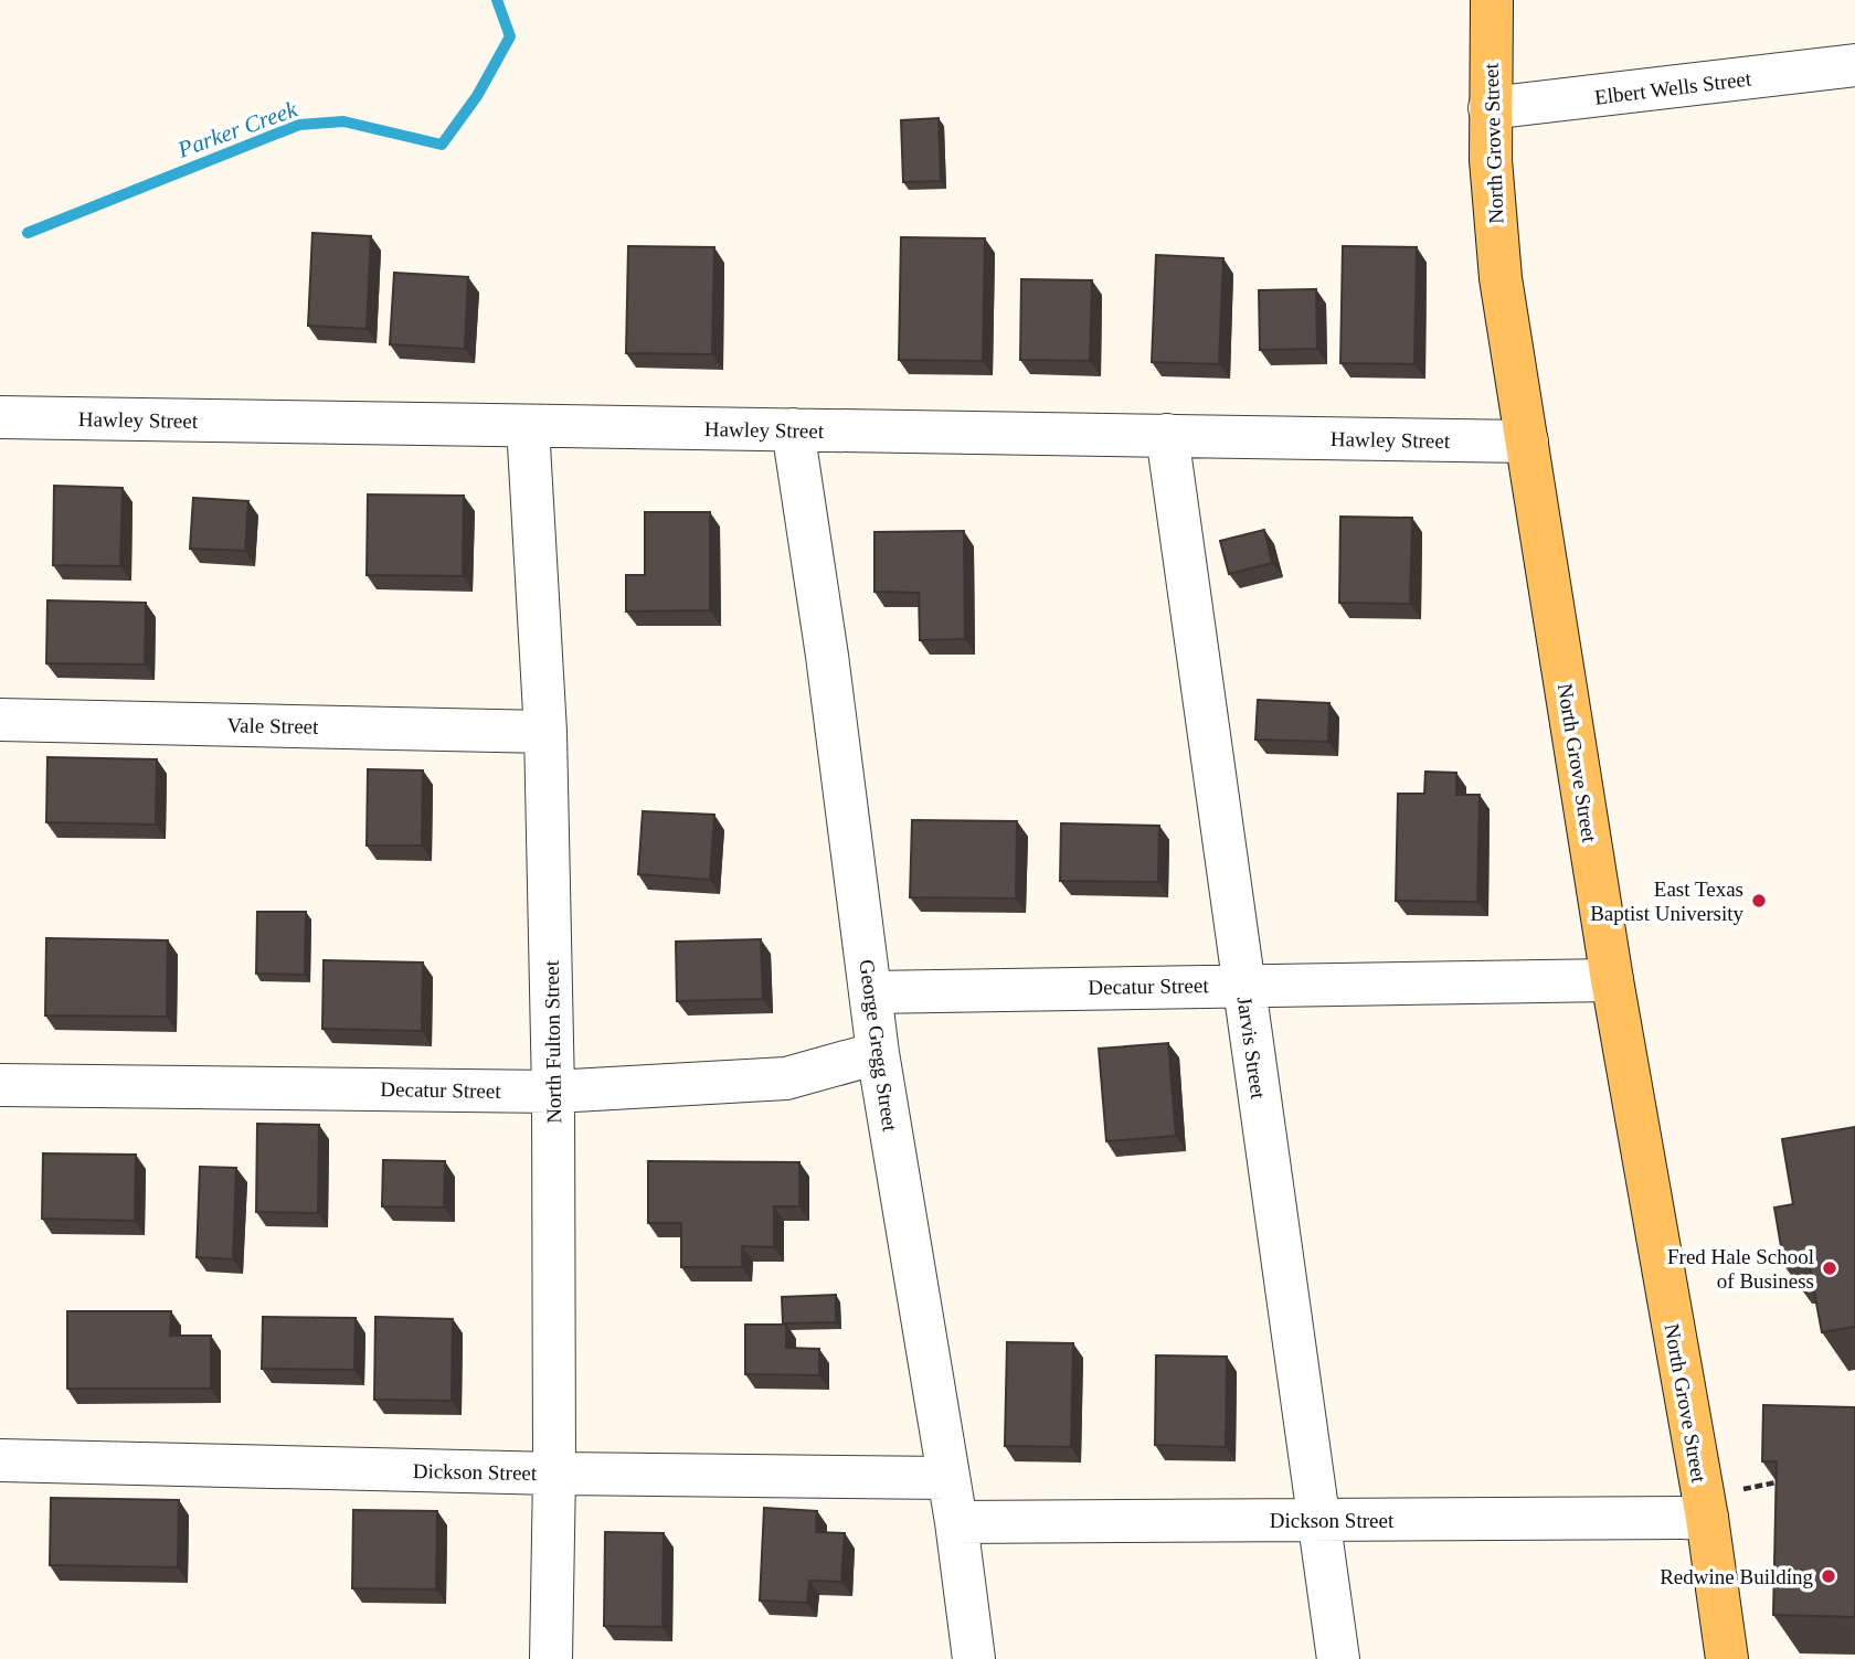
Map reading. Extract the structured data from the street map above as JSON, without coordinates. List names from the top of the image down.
{
  "streets": {
    "main road": ["North Grove Street"],
    "street": [
      "Elbert Wells Street",
      "Hawley Street",
      "Vale Street",
      "Decatur Street",
      "North Fulton Street",
      "George Gregg Street",
      "Jarvis Street",
      "Dickson Street"
    ]
  },
  "crossings": [
    ["Elbert Wells Street", "North Grove Street"],
    ["North Grove Street", "Hawley Street"],
    ["North Grove Street", "Decatur Street"],
    ["North Grove Street", "Dickson Street"],
    ["Hawley Street", "North Fulton Street"],
    ["Hawley Street", "George Gregg Street"],
    ["Hawley Street", "Jarvis Street"],
    ["Vale Street", "North Fulton Street"],
    ["Decatur Street", "North Fulton Street"],
    ["Decatur Street", "George Gregg Street"],
    ["Decatur Street", "Jarvis Street"],
    ["North Fulton Street", "Dickson Street"],
    ["George Gregg Street", "Dickson Street"],
    ["Jarvis Street", "Dickson Street"]
  ],
  "water": ["Parker Creek"],
  "places": ["East Texas Baptist University", "Fred Hale School of Business", "Redwine Building"]
}
